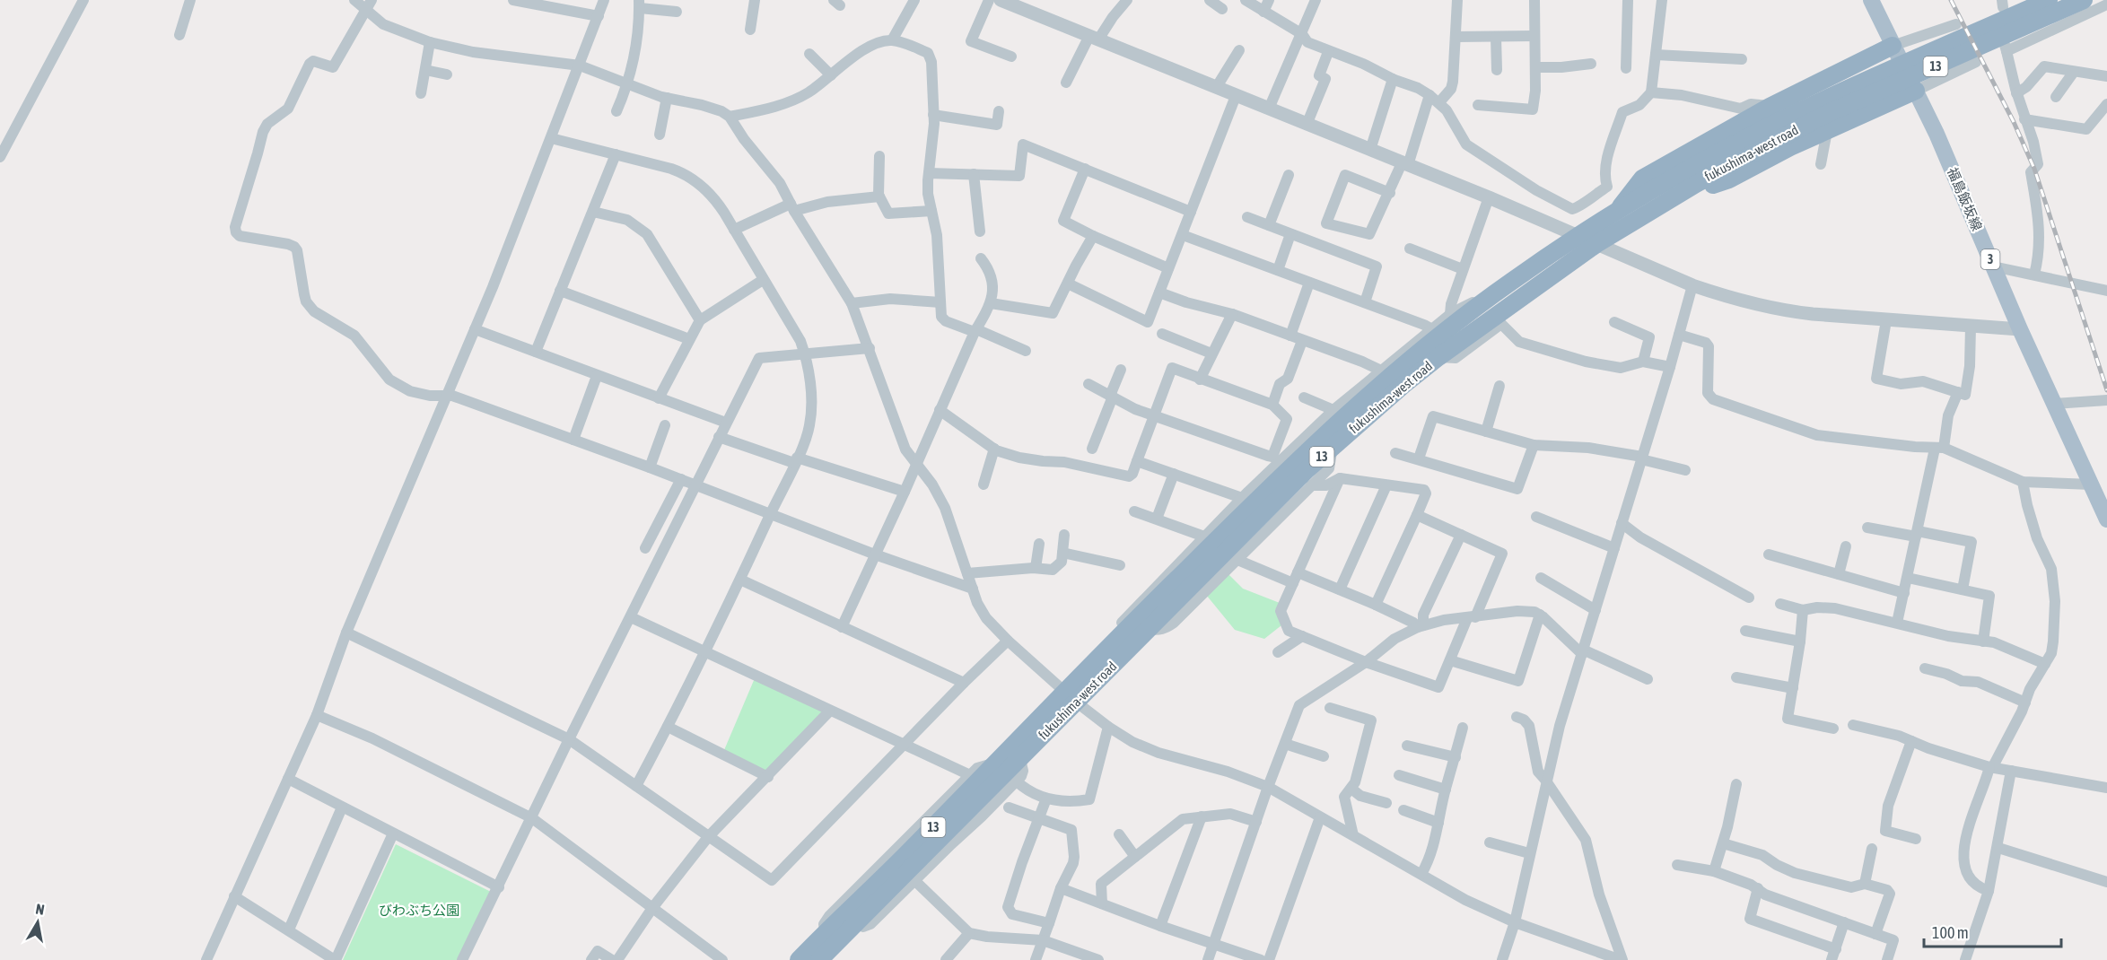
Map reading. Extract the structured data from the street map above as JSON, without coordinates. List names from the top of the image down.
{
  "streets": {
    "highway": ["13", "fukushima-west road"],
    "main road": ["福島飯坂線", "3"]
  },
  "parks": ["びわぶち公園"],
  "scale_bar": "100 m",
  "north": "top"
}
